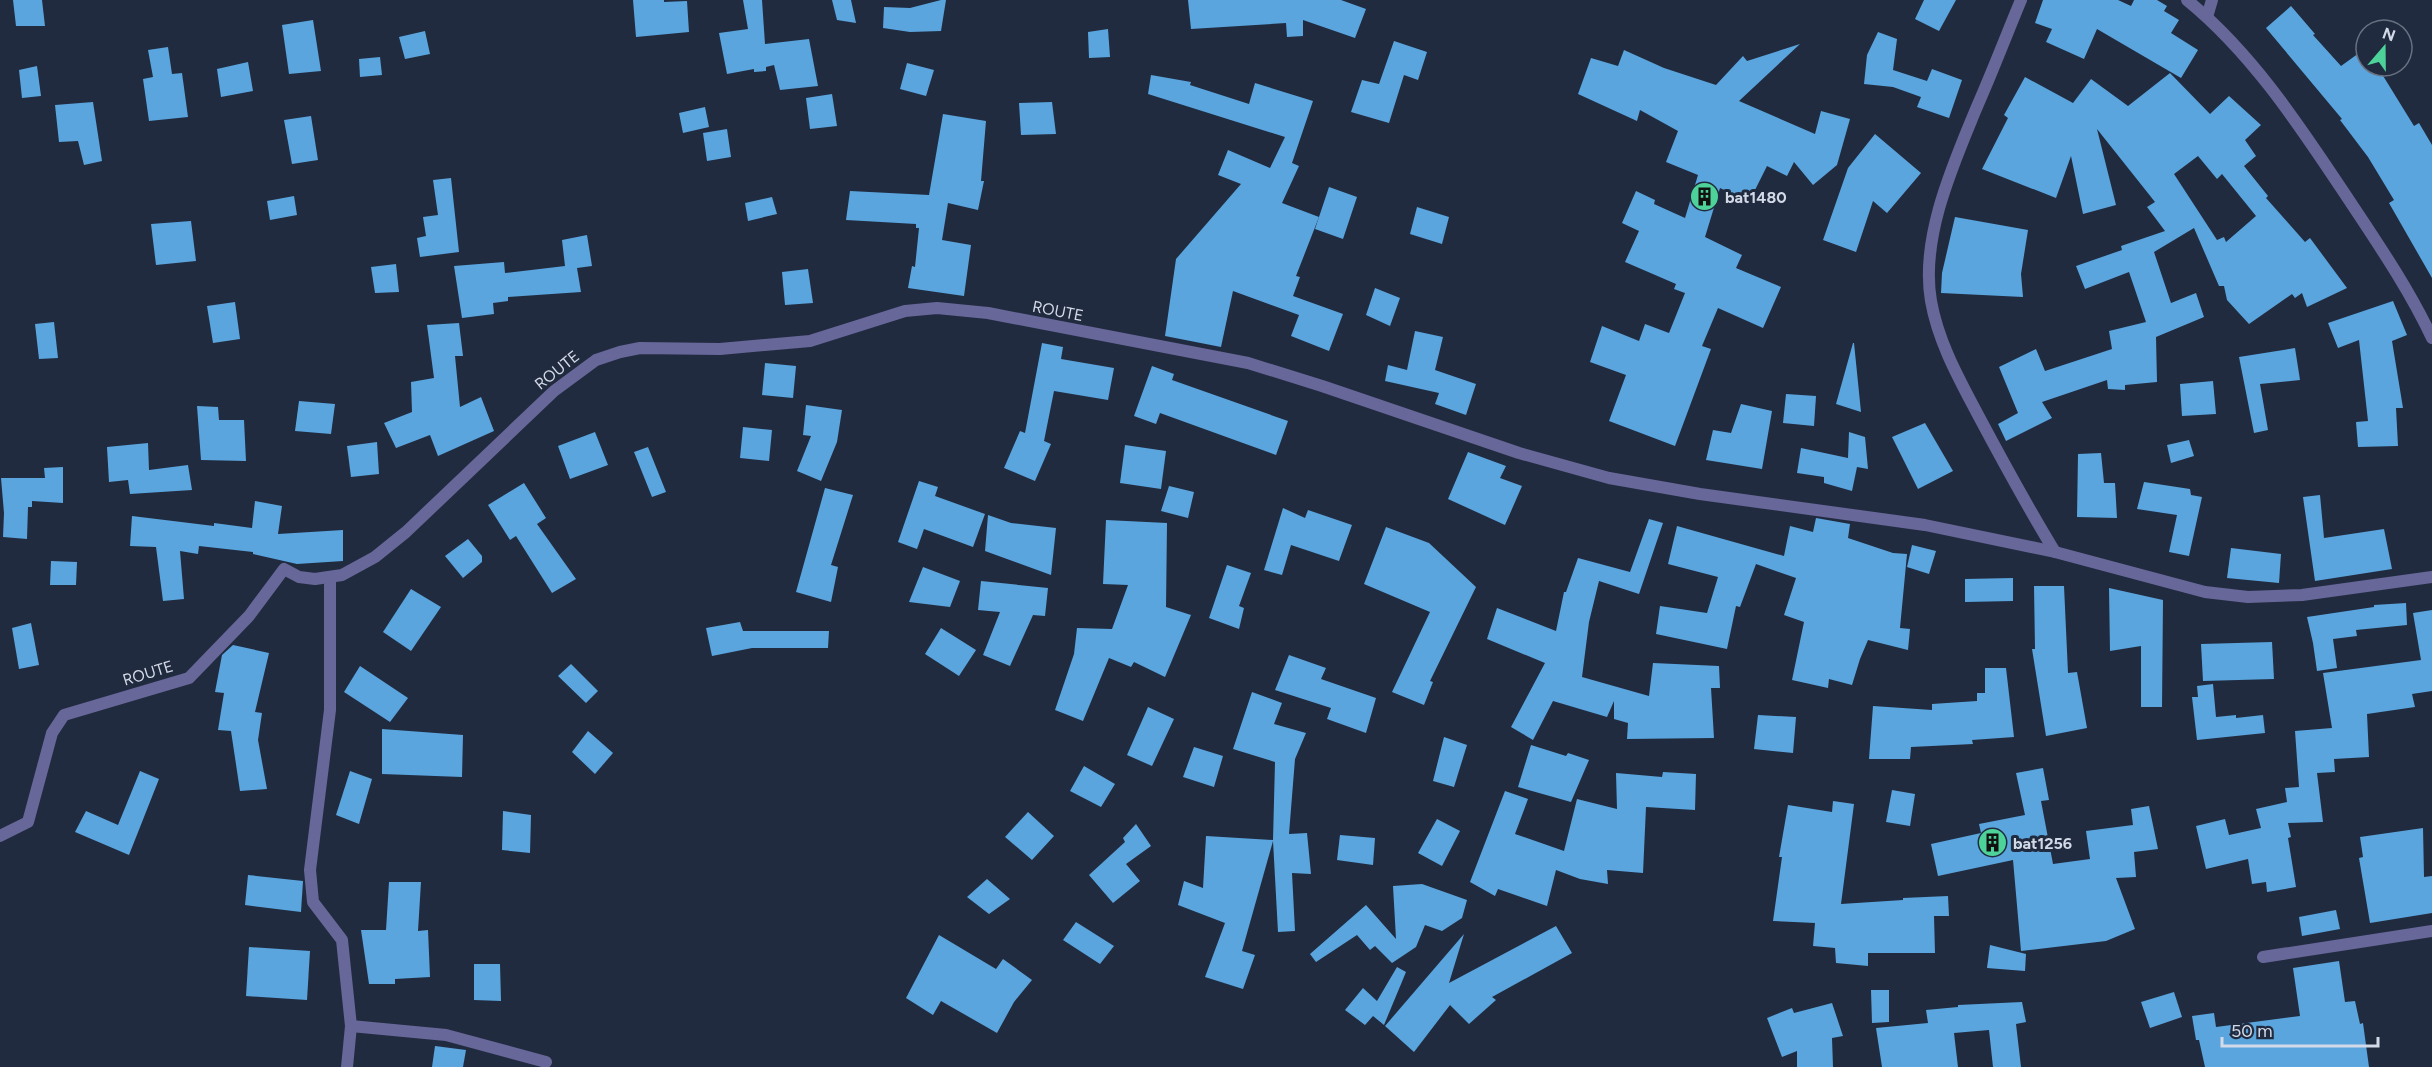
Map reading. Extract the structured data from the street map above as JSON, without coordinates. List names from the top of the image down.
{
  "streets": {
    "street": ["ROUTE"]
  },
  "places": {
    "building": ["bat1480", "bat1256"]
  },
  "scale_bar": "50 m",
  "north": "top"
}
